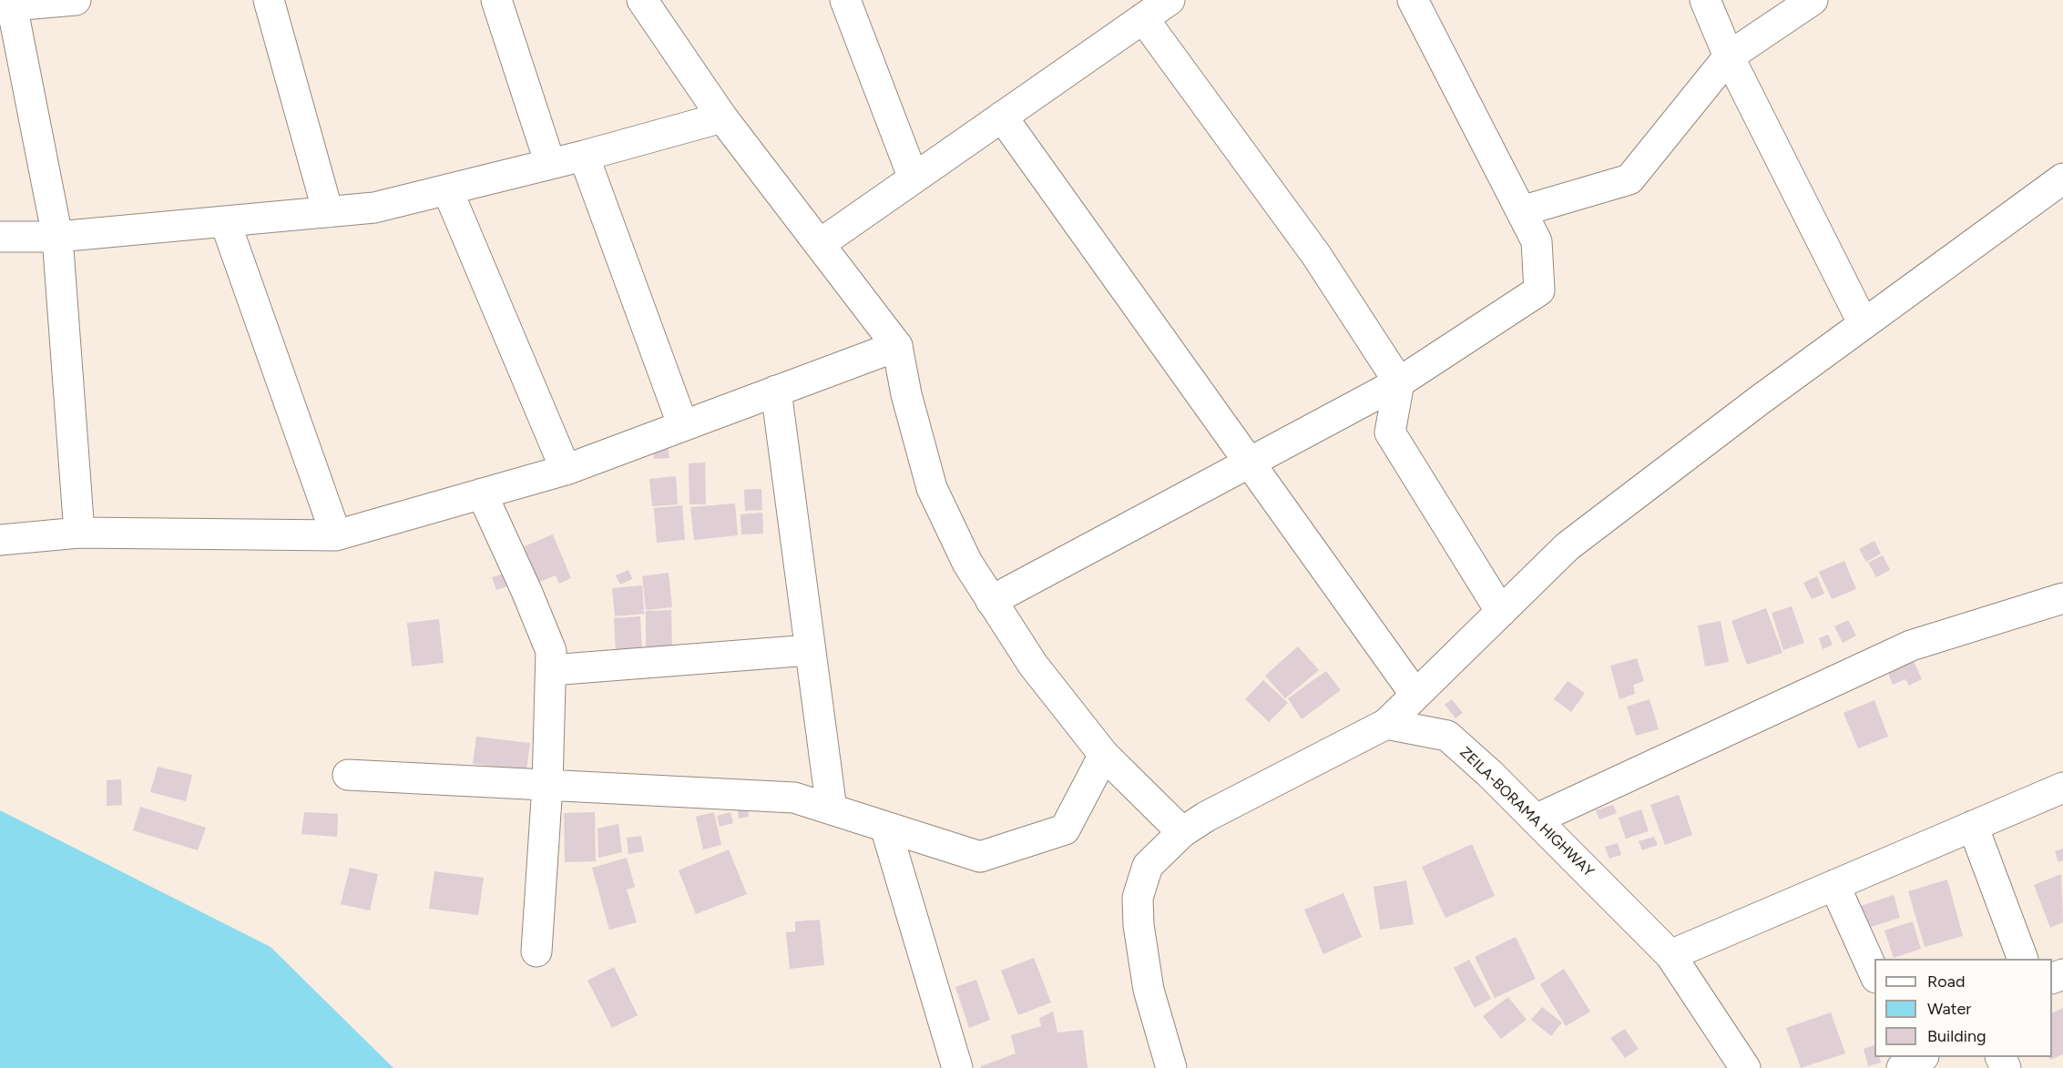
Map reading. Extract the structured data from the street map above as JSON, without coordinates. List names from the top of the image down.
{
  "streets": {
    "main road": ["ZEILA-BORAMA HIGHWAY"]
  },
  "legend": ["Road", "Water", "Building"]
}
